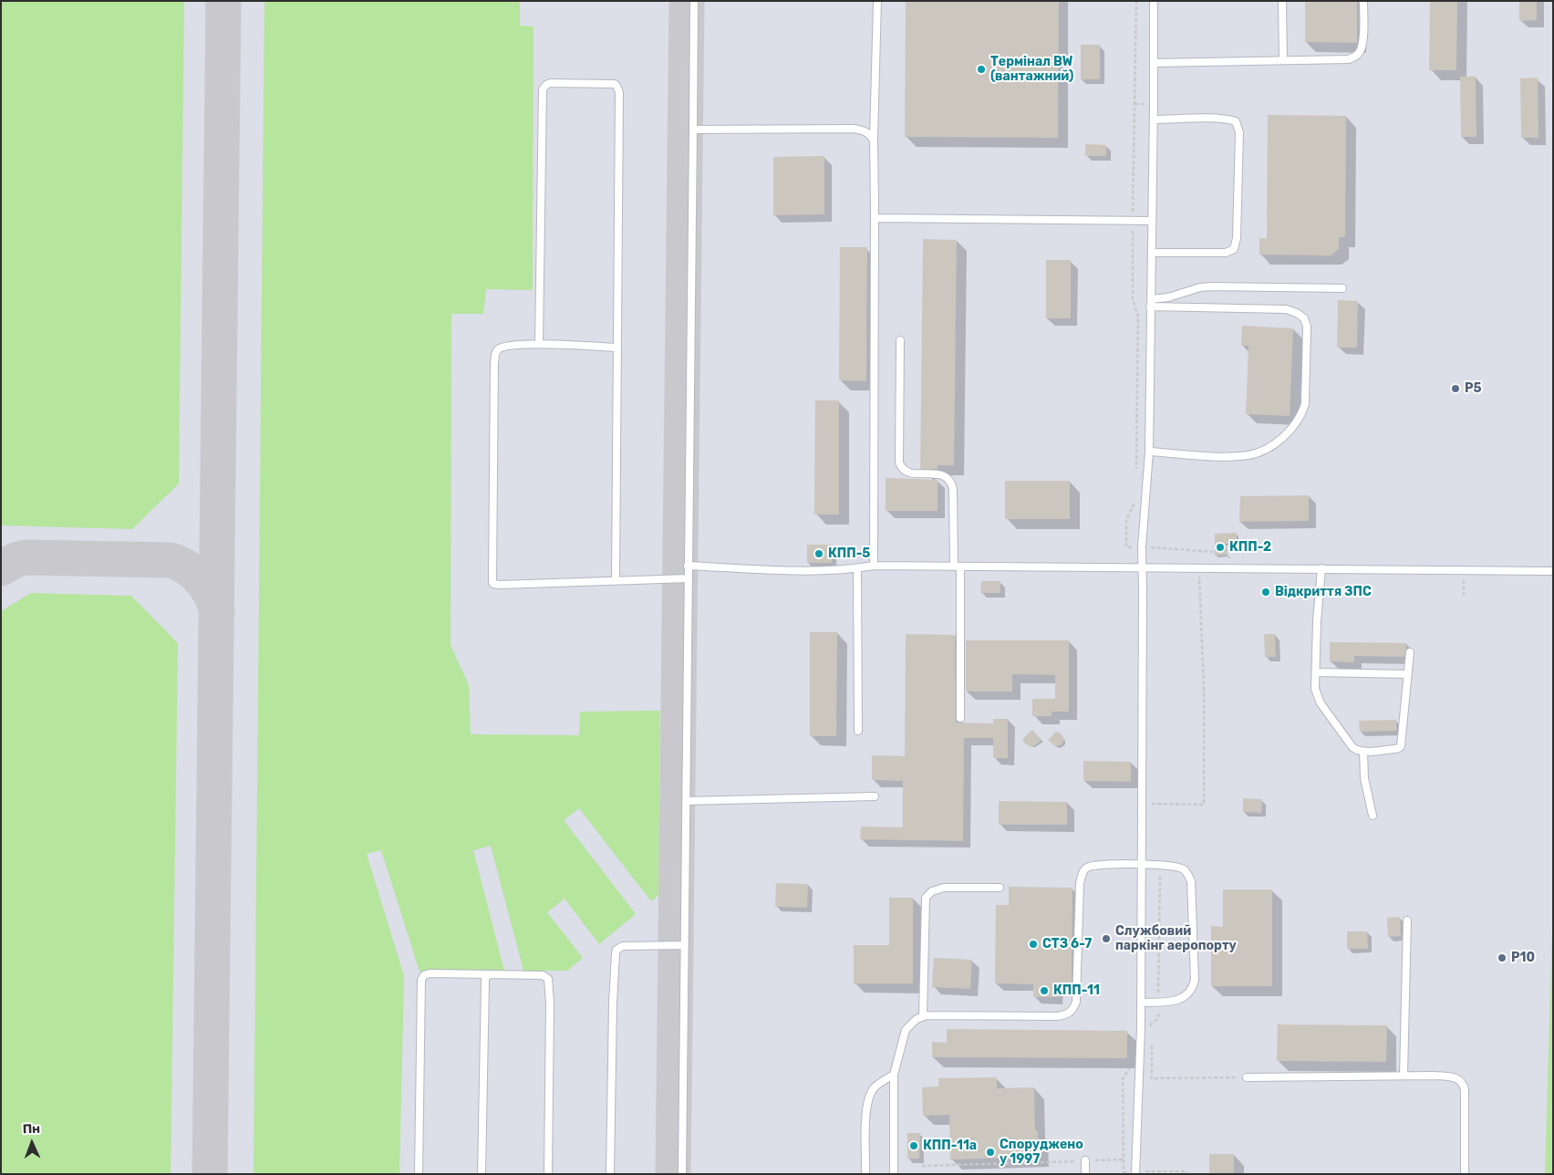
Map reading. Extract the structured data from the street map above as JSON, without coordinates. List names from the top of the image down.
{
  "places": [
    "Термінал BW (вантажний)",
    "P5",
    "КПП-2",
    "КПП-5",
    "Відкриття ЗПС",
    "Службовий паркінг аеропорту",
    "СТЗ 6-7",
    "P10",
    "КПП-11",
    "КПП-11а",
    "Споруджено у 1997"
  ],
  "north": "top"
}
